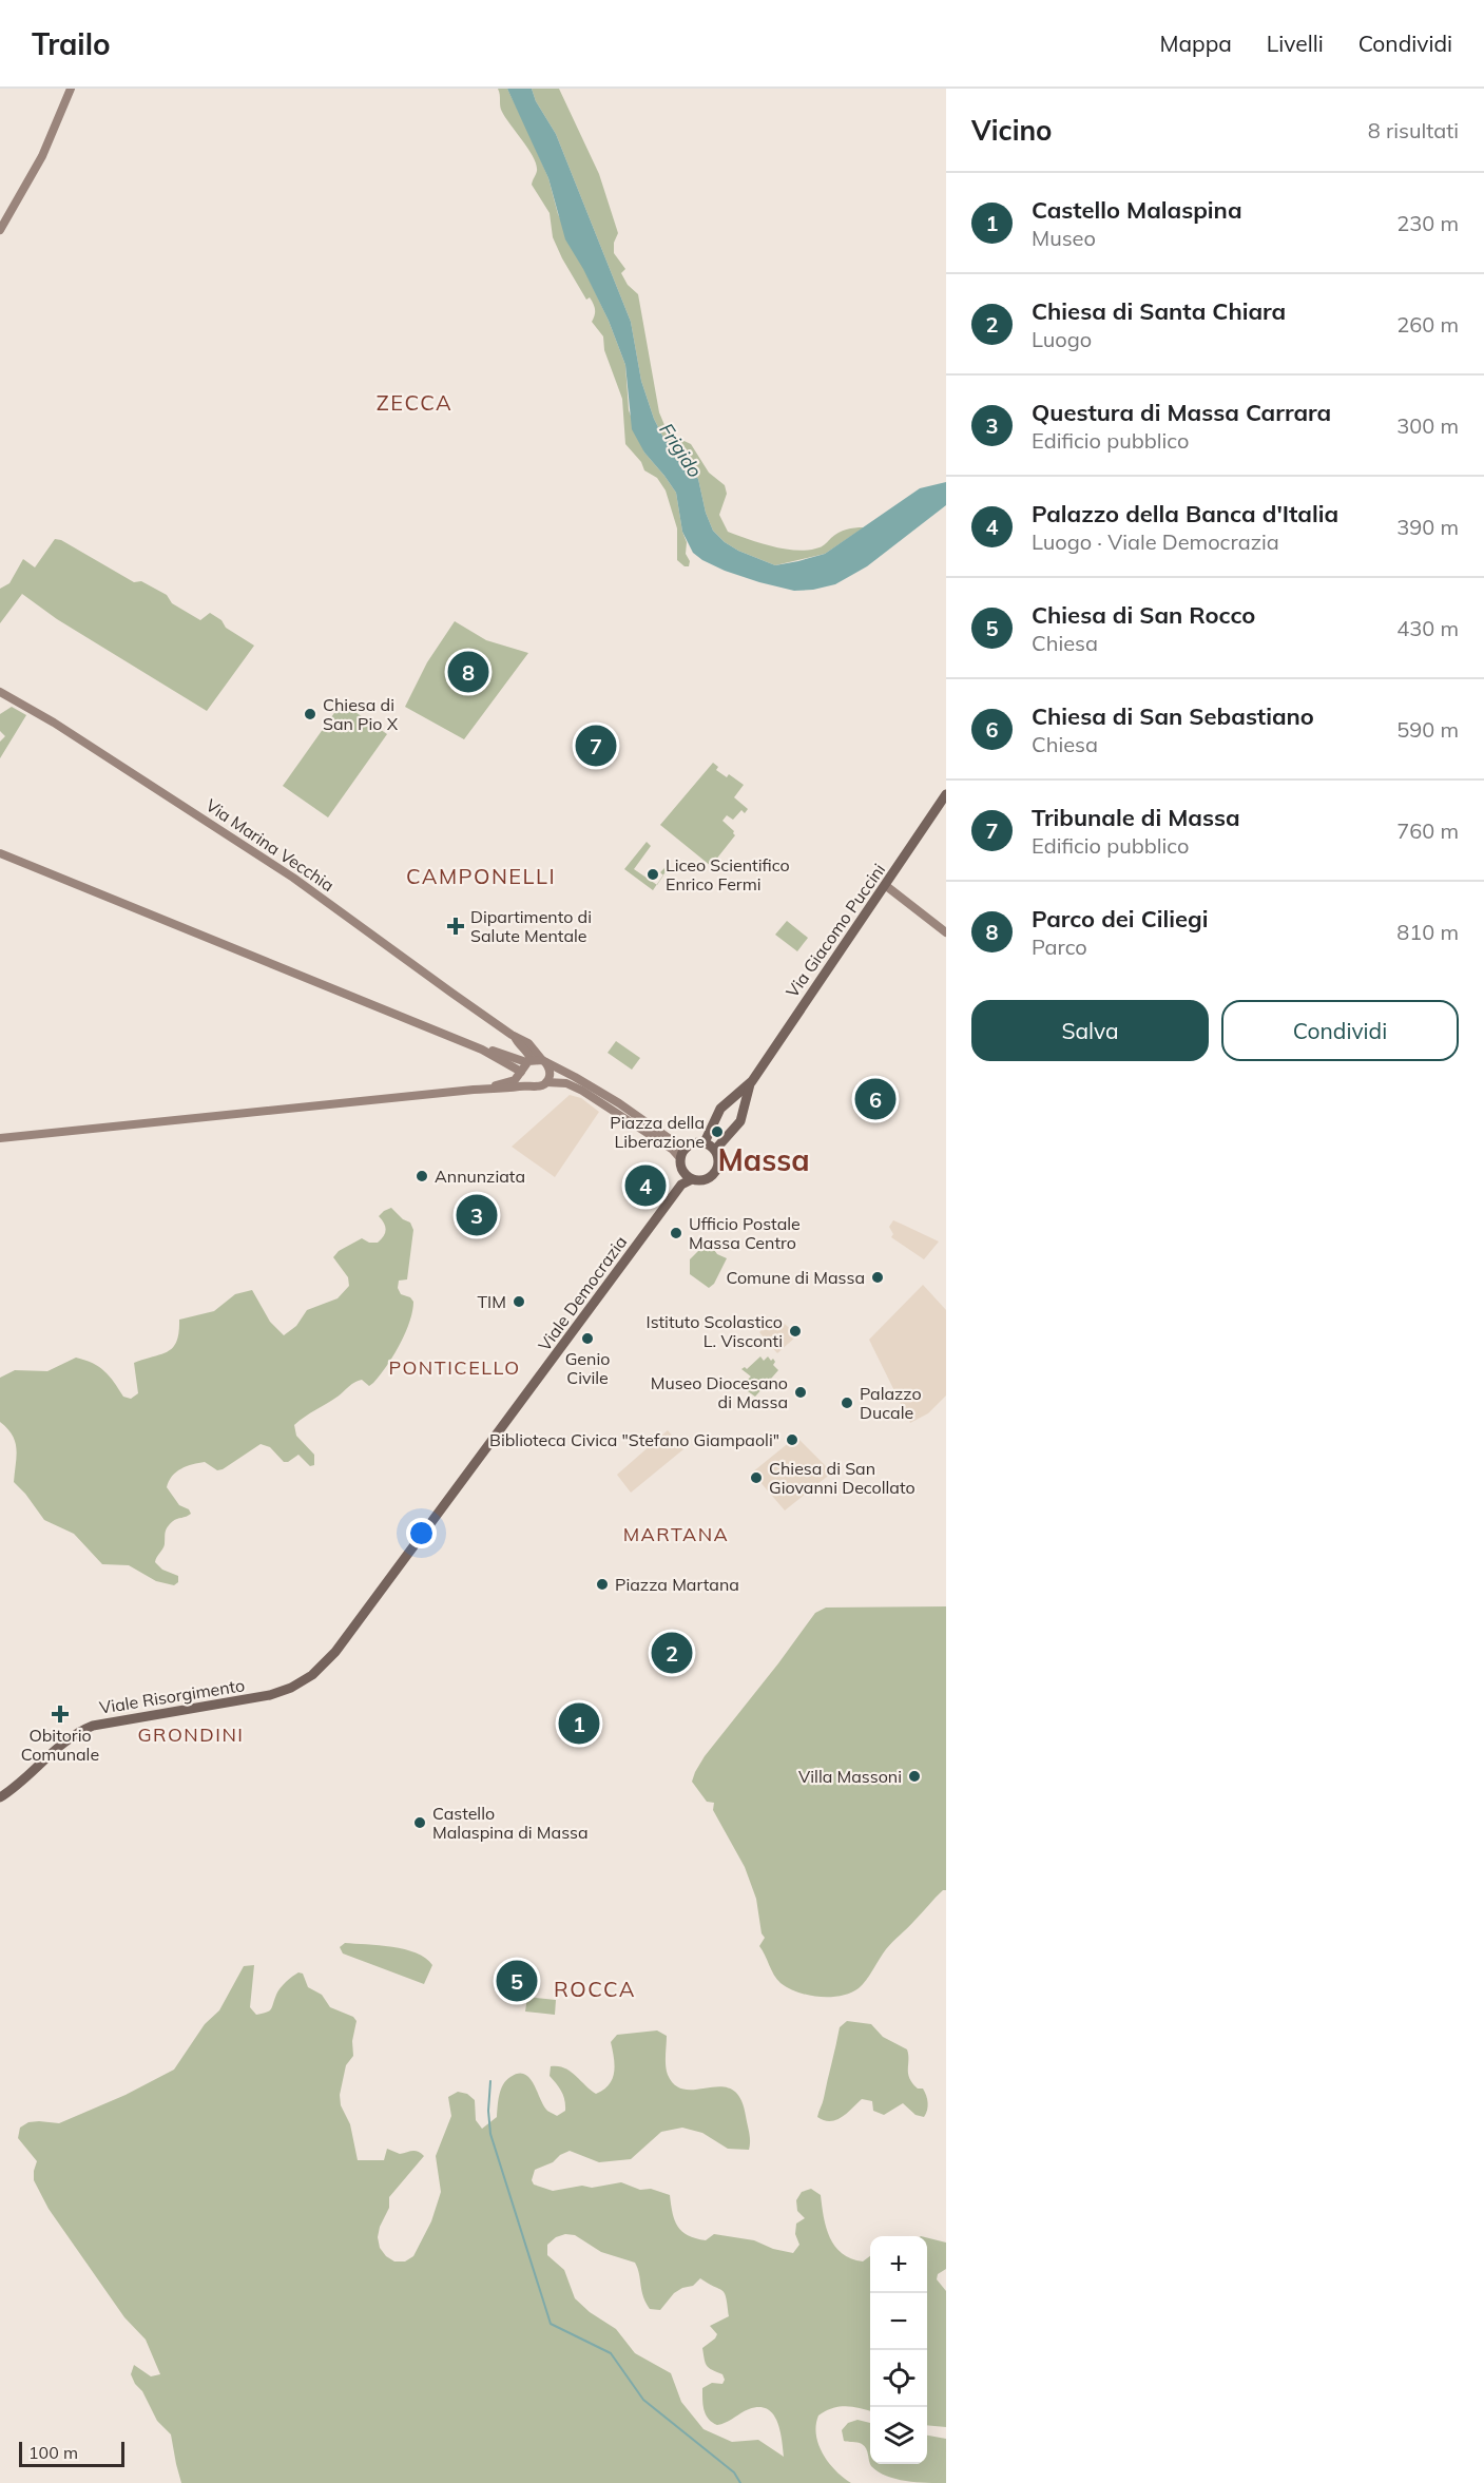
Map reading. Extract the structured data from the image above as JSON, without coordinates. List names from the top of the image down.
{
  "streets": {
    "main road": [
      "Via Marina Vecchia",
      "Via Giacomo Puccini",
      "Viale Democrazia",
      "Viale Risorgimento"
    ]
  },
  "crossings": [
    ["Viale Democrazia", "Viale Risorgimento"]
  ],
  "districts": [
    "ZECCA",
    "CAMPONELLI",
    "Massa",
    "PONTICELLO",
    "MARTANA",
    "GRONDINI",
    "ROCCA"
  ],
  "water": ["Frigido"],
  "places": {
    "other": [
      "Chiesa di San Pio X",
      "Liceo Scientifico Enrico Fermi",
      "Piazza della Liberazione",
      "Annunziata",
      "Ufficio Postale Massa Centro",
      "Comune di Massa",
      "TIM",
      "Istituto Scolastico L. Visconti",
      "Genio Civile",
      "Museo Diocesano di Massa",
      "Palazzo Ducale",
      "Biblioteca Civica \"Stefano Giampaoli\"",
      "Chiesa di San Giovanni Decollato",
      "Piazza Martana",
      "Villa Massoni",
      "Castello Malaspina di Massa"
    ],
    "health": ["Dipartimento di Salute Mentale", "Obitorio Comunale"]
  },
  "scale_bar": "100 m",
  "page": {
    "header": "Trailo",
    "nav": ["Mappa", "Livelli", "Condividi"],
    "heading": ["Vicino", "8 risultati"],
    "list": [
      {
        "mark": "1",
        "name": "Castello Malaspina",
        "note": "Museo",
        "value": "230 m"
      },
      {
        "mark": "2",
        "name": "Chiesa di Santa Chiara",
        "note": "Luogo",
        "value": "260 m"
      },
      {
        "mark": "3",
        "name": "Questura di Massa Carrara",
        "note": "Edificio pubblico",
        "value": "300 m"
      },
      {
        "mark": "4",
        "name": "Palazzo della Banca d'Italia",
        "note": "Luogo · Viale Democrazia",
        "value": "390 m"
      },
      {
        "mark": "5",
        "name": "Chiesa di San Rocco",
        "note": "Chiesa",
        "value": "430 m"
      },
      {
        "mark": "6",
        "name": "Chiesa di San Sebastiano",
        "note": "Chiesa",
        "value": "590 m"
      },
      {
        "mark": "7",
        "name": "Tribunale di Massa",
        "note": "Edificio pubblico",
        "value": "760 m"
      },
      {
        "mark": "8",
        "name": "Parco dei Ciliegi",
        "note": "Parco",
        "value": "810 m"
      }
    ],
    "pins": [
      "8",
      "7",
      "6",
      "4",
      "3",
      "2",
      "1",
      "5"
    ],
    "buttons": ["Salva", "Condividi"],
    "map_buttons": ["+", "−"],
    "scale": "100 m"
  }
}
